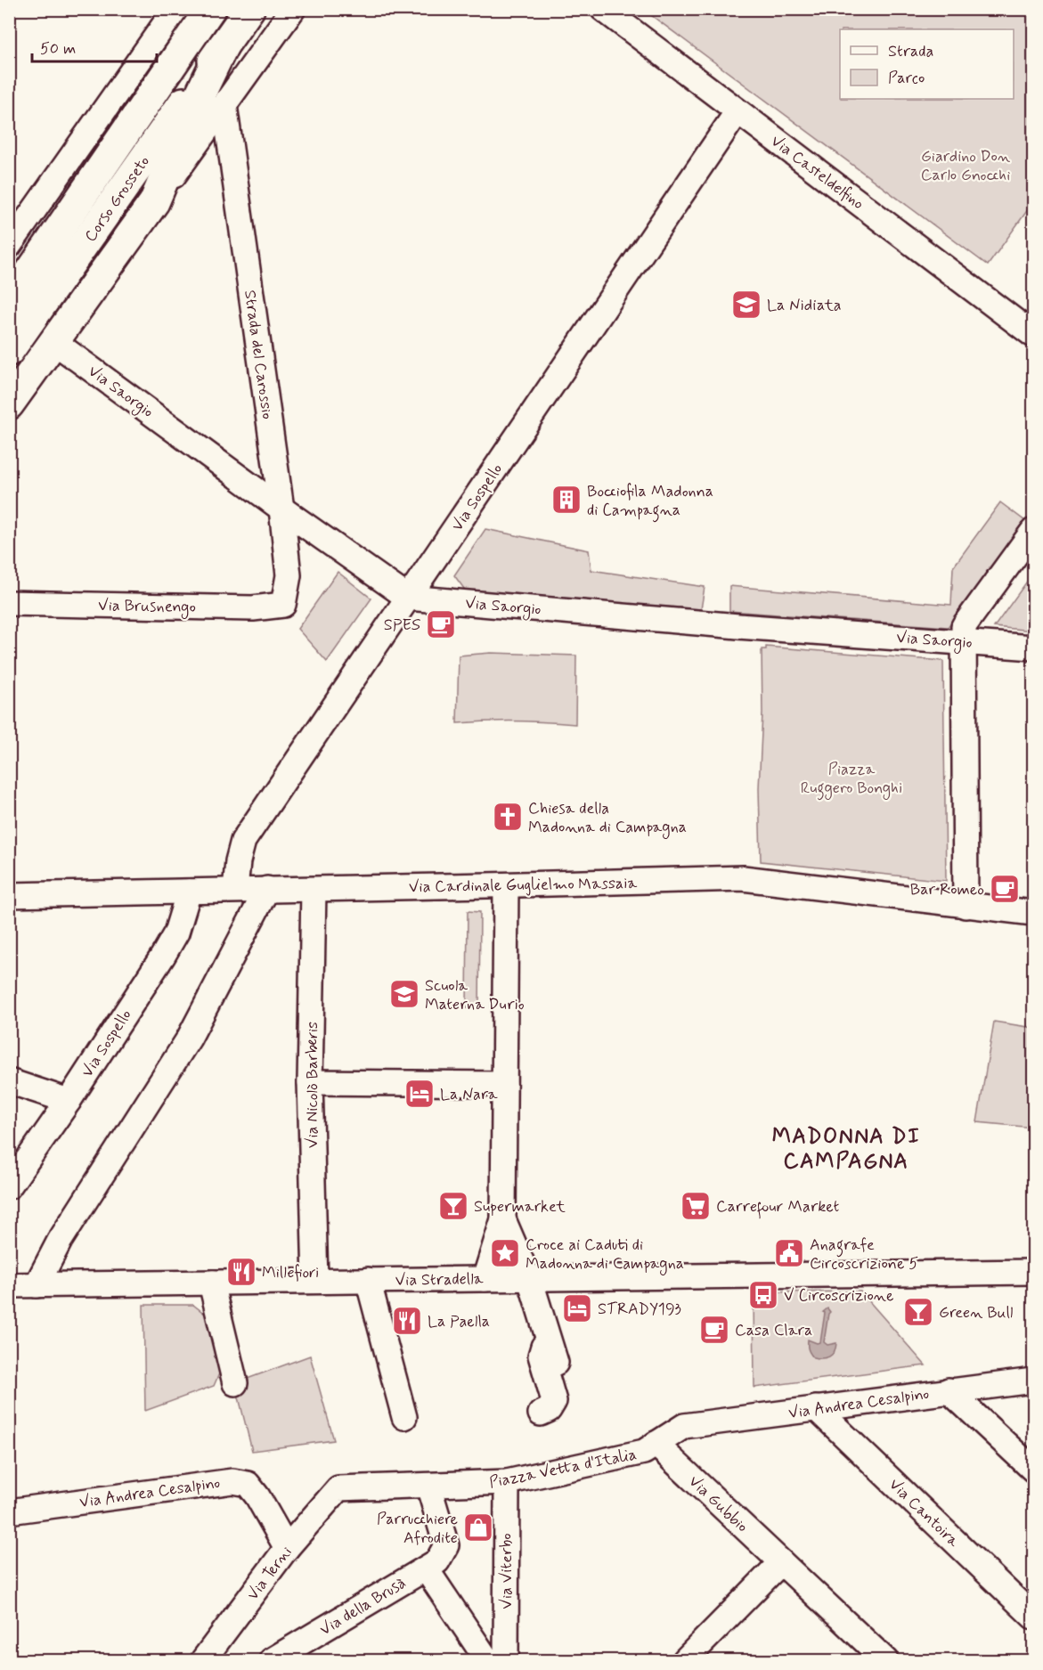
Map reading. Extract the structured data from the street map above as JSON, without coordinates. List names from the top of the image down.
{
  "streets": {
    "main road": ["Corso Grosseto"],
    "street": [
      "Via Casteldelfino",
      "Strada del Carossio",
      "Via Saorgio",
      "Via Sospello",
      "Via Brusnengo",
      "Via Cardinale Guglielmo Massaia",
      "Via Nicolò Barberis",
      "Via Stradella",
      "Via Andrea Cesalpino",
      "Piazza Vetta d'Italia",
      "Via Gubbio",
      "Via Cantoira",
      "Via Viterbo",
      "Via Terni",
      "Via della Brusà"
    ]
  },
  "crossings": [
    ["Via Casteldelfino", "Via Sospello"],
    ["Corso Grosseto", "Strada del Carossio"],
    ["Corso Grosseto", "Via Saorgio"],
    ["Strada del Carossio", "Via Saorgio"],
    ["Strada del Carossio", "Via Brusnengo"],
    ["Via Saorgio", "Via Sospello"],
    ["Via Sospello", "Via Cardinale Guglielmo Massaia"],
    ["Via Cardinale Guglielmo Massaia", "Via Nicolò Barberis"],
    ["Via Nicolò Barberis", "Via Stradella"],
    ["Via Andrea Cesalpino", "Piazza Vetta d'Italia"],
    ["Via Andrea Cesalpino", "Via Cantoira"],
    ["Via Andrea Cesalpino", "Via Terni"],
    ["Piazza Vetta d'Italia", "Via Gubbio"],
    ["Piazza Vetta d'Italia", "Via Viterbo"],
    ["Piazza Vetta d'Italia", "Via Terni"],
    ["Piazza Vetta d'Italia", "Via della Brusà"]
  ],
  "districts": ["MADONNA DI CAMPAGNA"],
  "parks": ["Giardino Don Carlo Gnocchi", "Piazza Ruggero Bonghi"],
  "places": {
    "school or university": ["La Nidiata", "Scuola Materna Durio"],
    "building": ["Bocciofila Madonna di Campagna"],
    "cafe": ["SPES", "Bar Romeo", "Casa Clara"],
    "church": ["Chiesa della Madonna di Campagna"],
    "hotel": ["La Nara", "STRADY193"],
    "bar": ["Supermarket", "Green Bull"],
    "supermarket": ["Carrefour Market"],
    "place": ["Croce ai Caduti di Madonna di Campagna"],
    "public building": ["Anagrafe Circoscrizione 5"],
    "restaurant": ["Millefiori", "La Paella"],
    "bus stop": ["V Circoscrizione"],
    "shop": ["Parrucchiere Afrodite"]
  },
  "legend": ["Strada", "Parco"],
  "scale_bar": "50 m"
}
